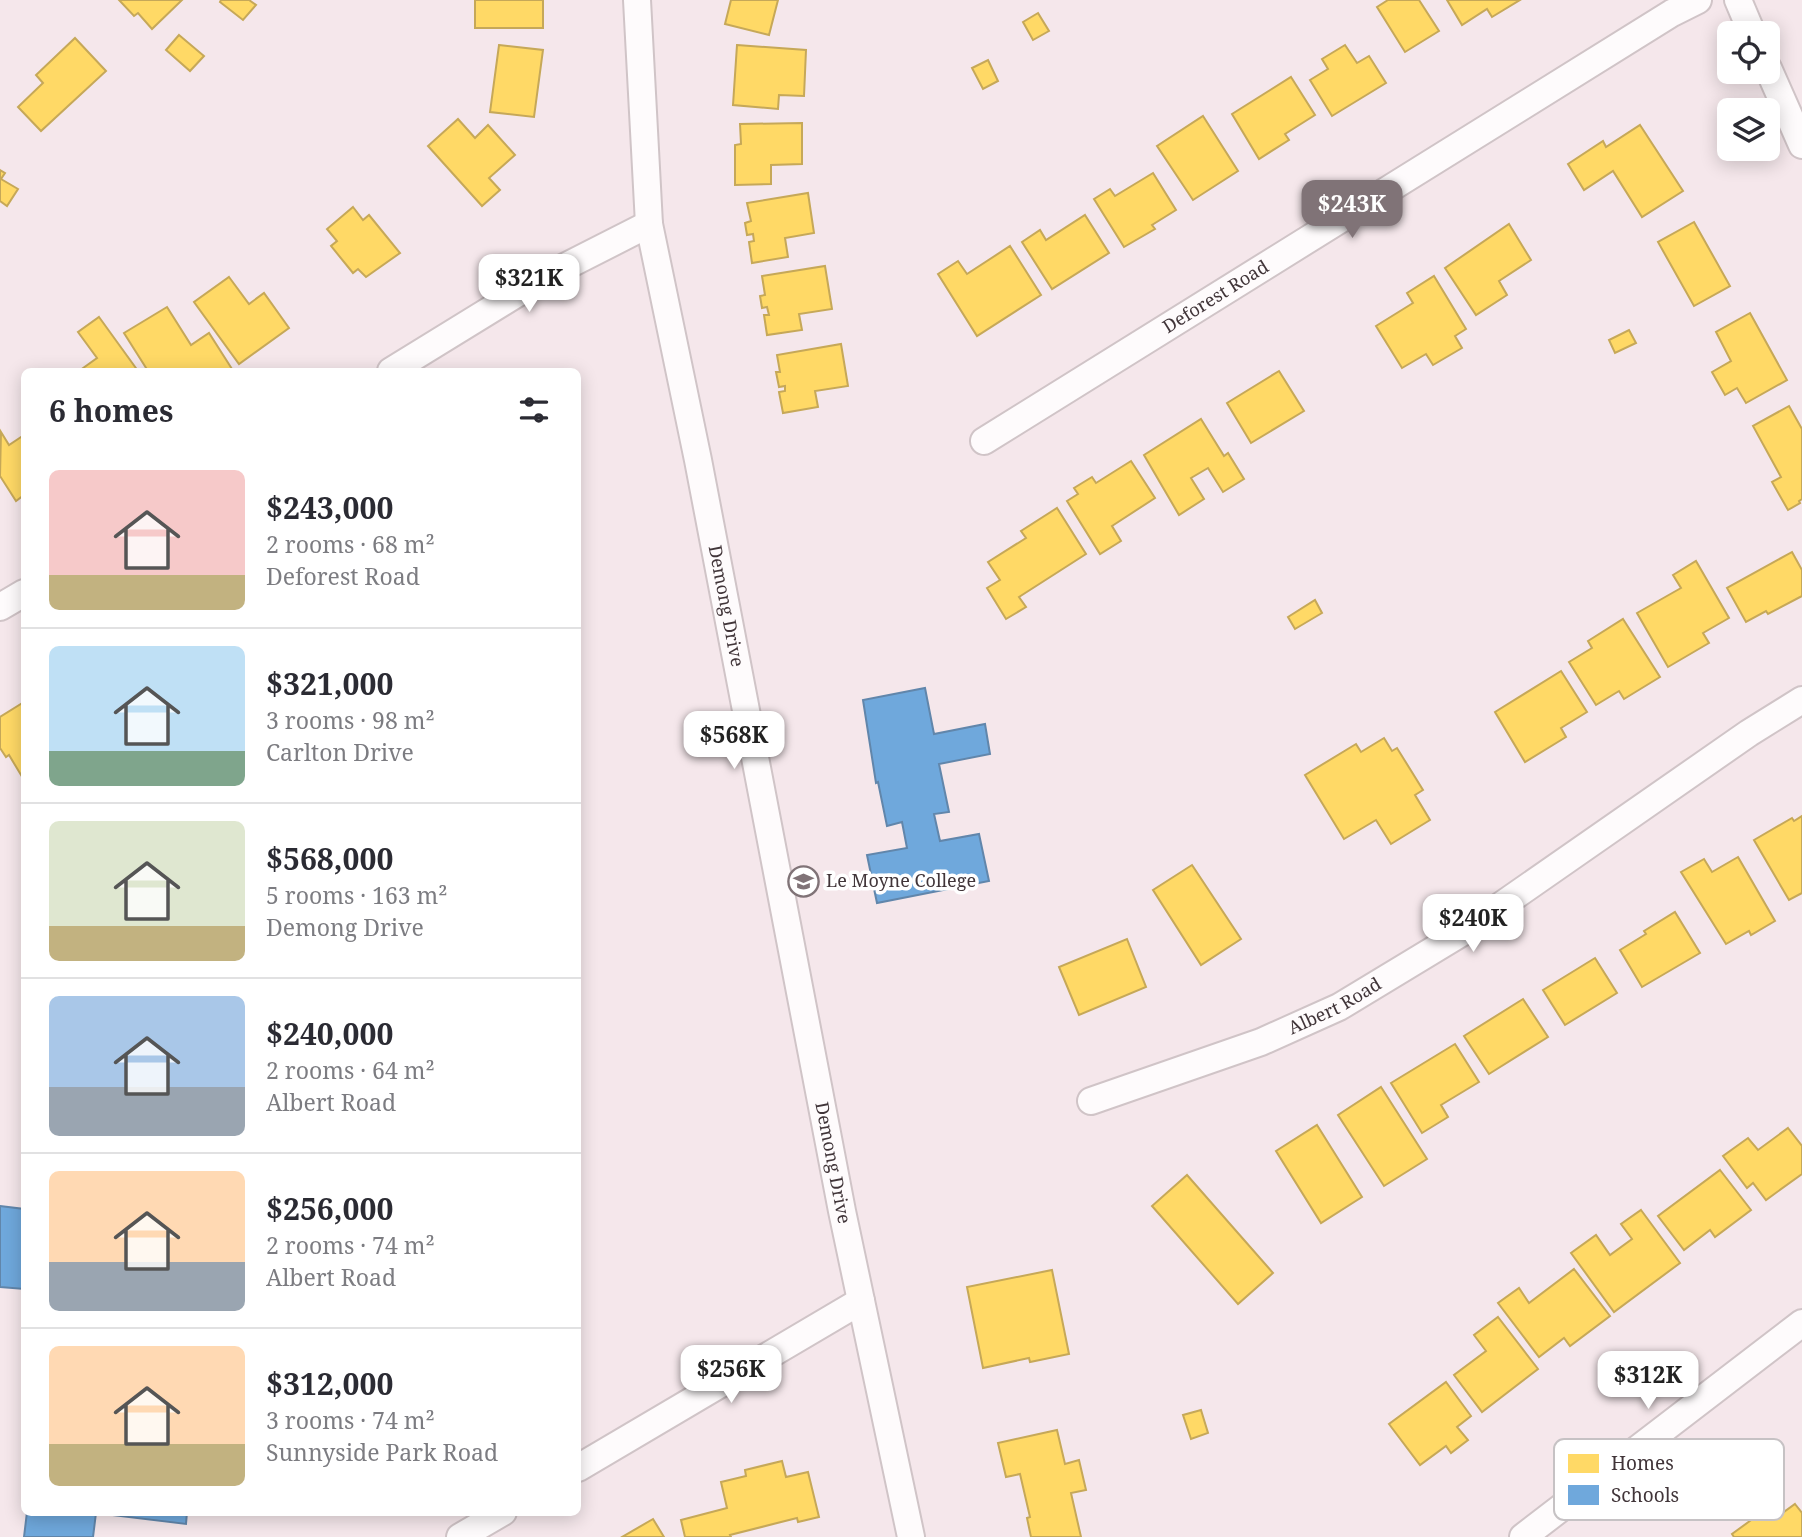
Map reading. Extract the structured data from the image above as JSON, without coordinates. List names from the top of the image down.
{
  "streets": {
    "street": ["Deforest Road", "Demong Drive", "Albert Road"]
  },
  "places": {
    "school or university": ["Le Moyne College"]
  },
  "legend": ["Homes", "Schools"],
  "page": {
    "price": [
      "$243K",
      "$321K",
      "$568K",
      "$240K",
      "$256K",
      "$312K"
    ],
    "heading": "6 homes",
    "list": [
      {
        "name": "$243,000",
        "note": "2 rooms · 68 m² · Deforest Road"
      },
      {
        "name": "$321,000",
        "note": "3 rooms · 98 m² · Carlton Drive"
      },
      {
        "name": "$568,000",
        "note": "5 rooms · 163 m² · Demong Drive"
      },
      {
        "name": "$240,000",
        "note": "2 rooms · 64 m² · Albert Road"
      },
      {
        "name": "$256,000",
        "note": "2 rooms · 74 m² · Albert Road"
      },
      {
        "name": "$312,000",
        "note": "3 rooms · 74 m² · Sunnyside Park Road"
      }
    ]
  }
}
